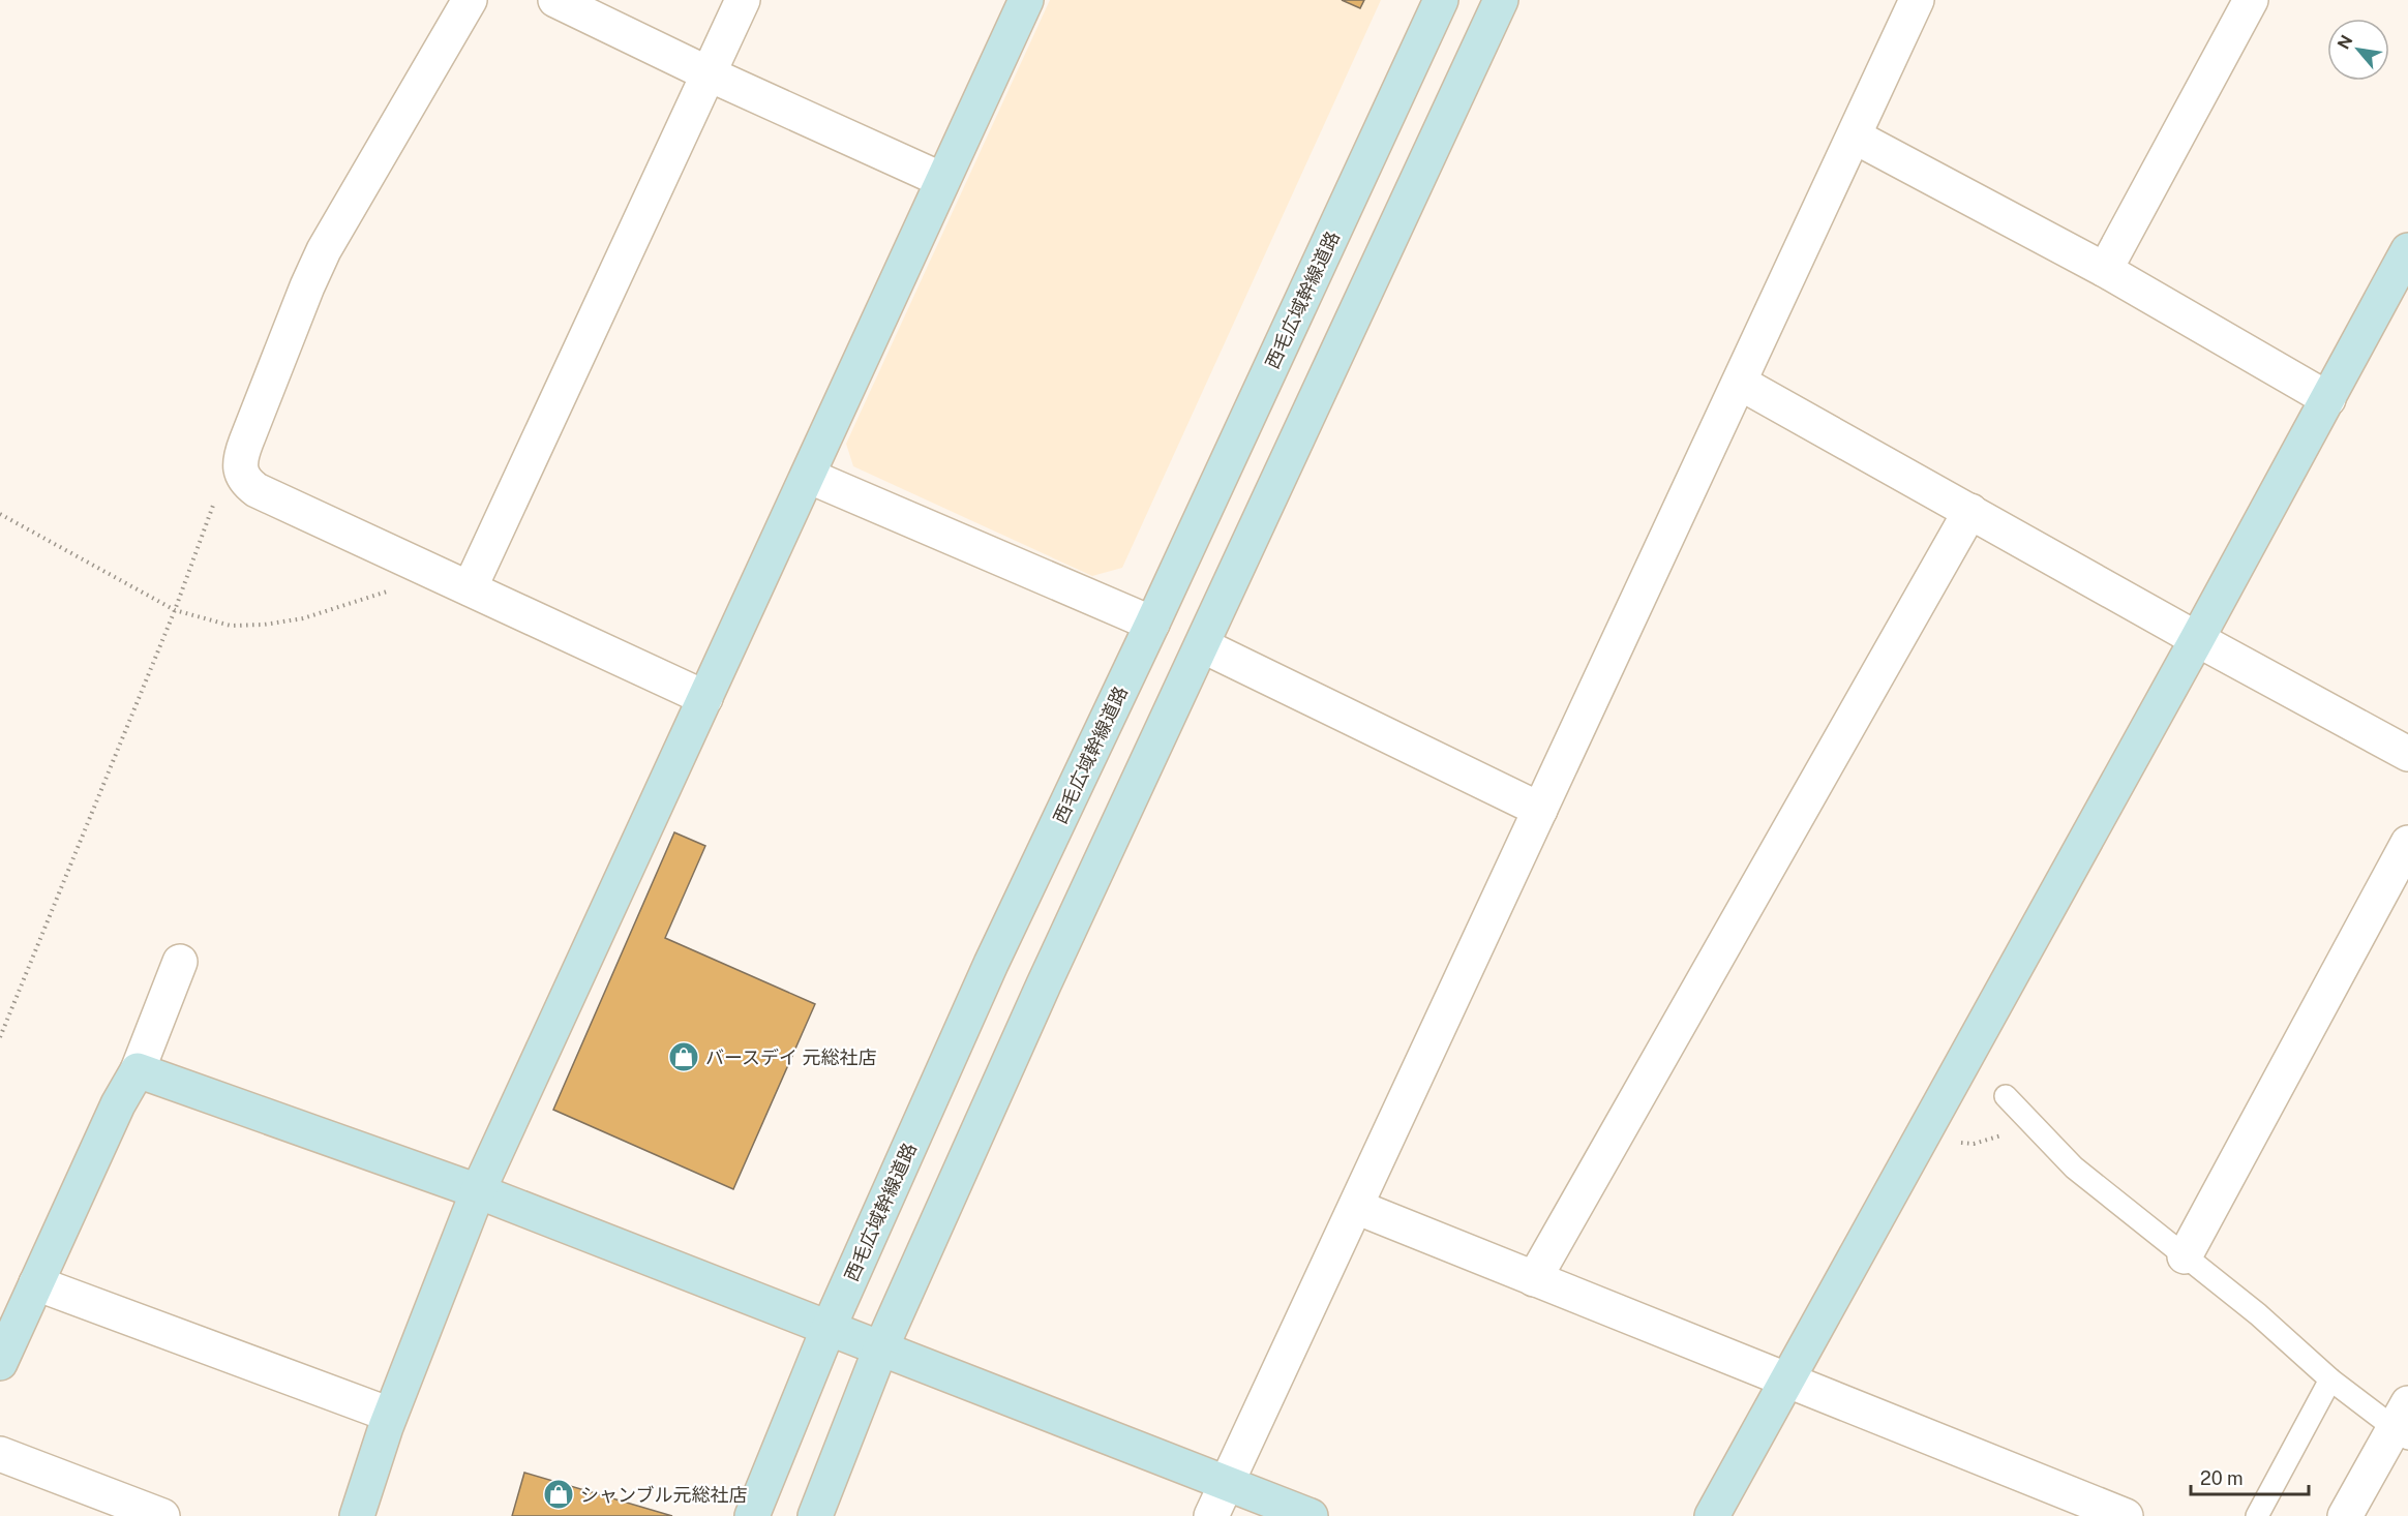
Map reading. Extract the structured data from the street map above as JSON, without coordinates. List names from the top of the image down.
{
  "streets": {
    "street": ["西毛広域幹線道路"]
  },
  "places": {
    "shop": ["バースデイ 元総社店", "シャンブル元総社店"]
  },
  "scale_bar": "20 m",
  "north": "top left"
}
